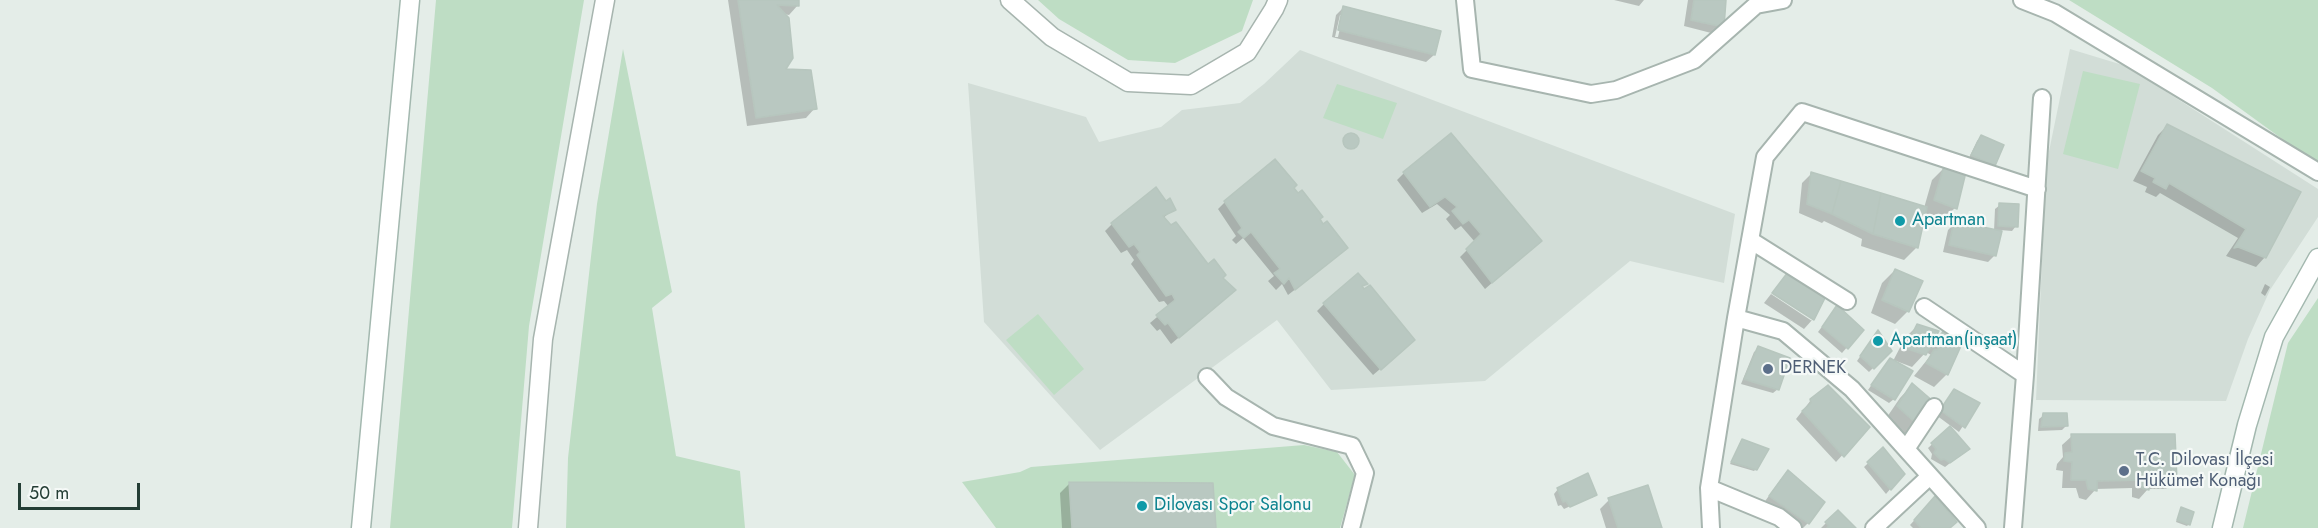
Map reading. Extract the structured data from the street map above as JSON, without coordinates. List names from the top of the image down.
{
  "places": [
    "Apartman",
    "Apartman(inşaat)",
    "DERNEK",
    "T.C. Dilovası İlçesi Hükümet Konağı",
    "Dilovası Spor Salonu"
  ],
  "scale_bar": "50 m"
}
